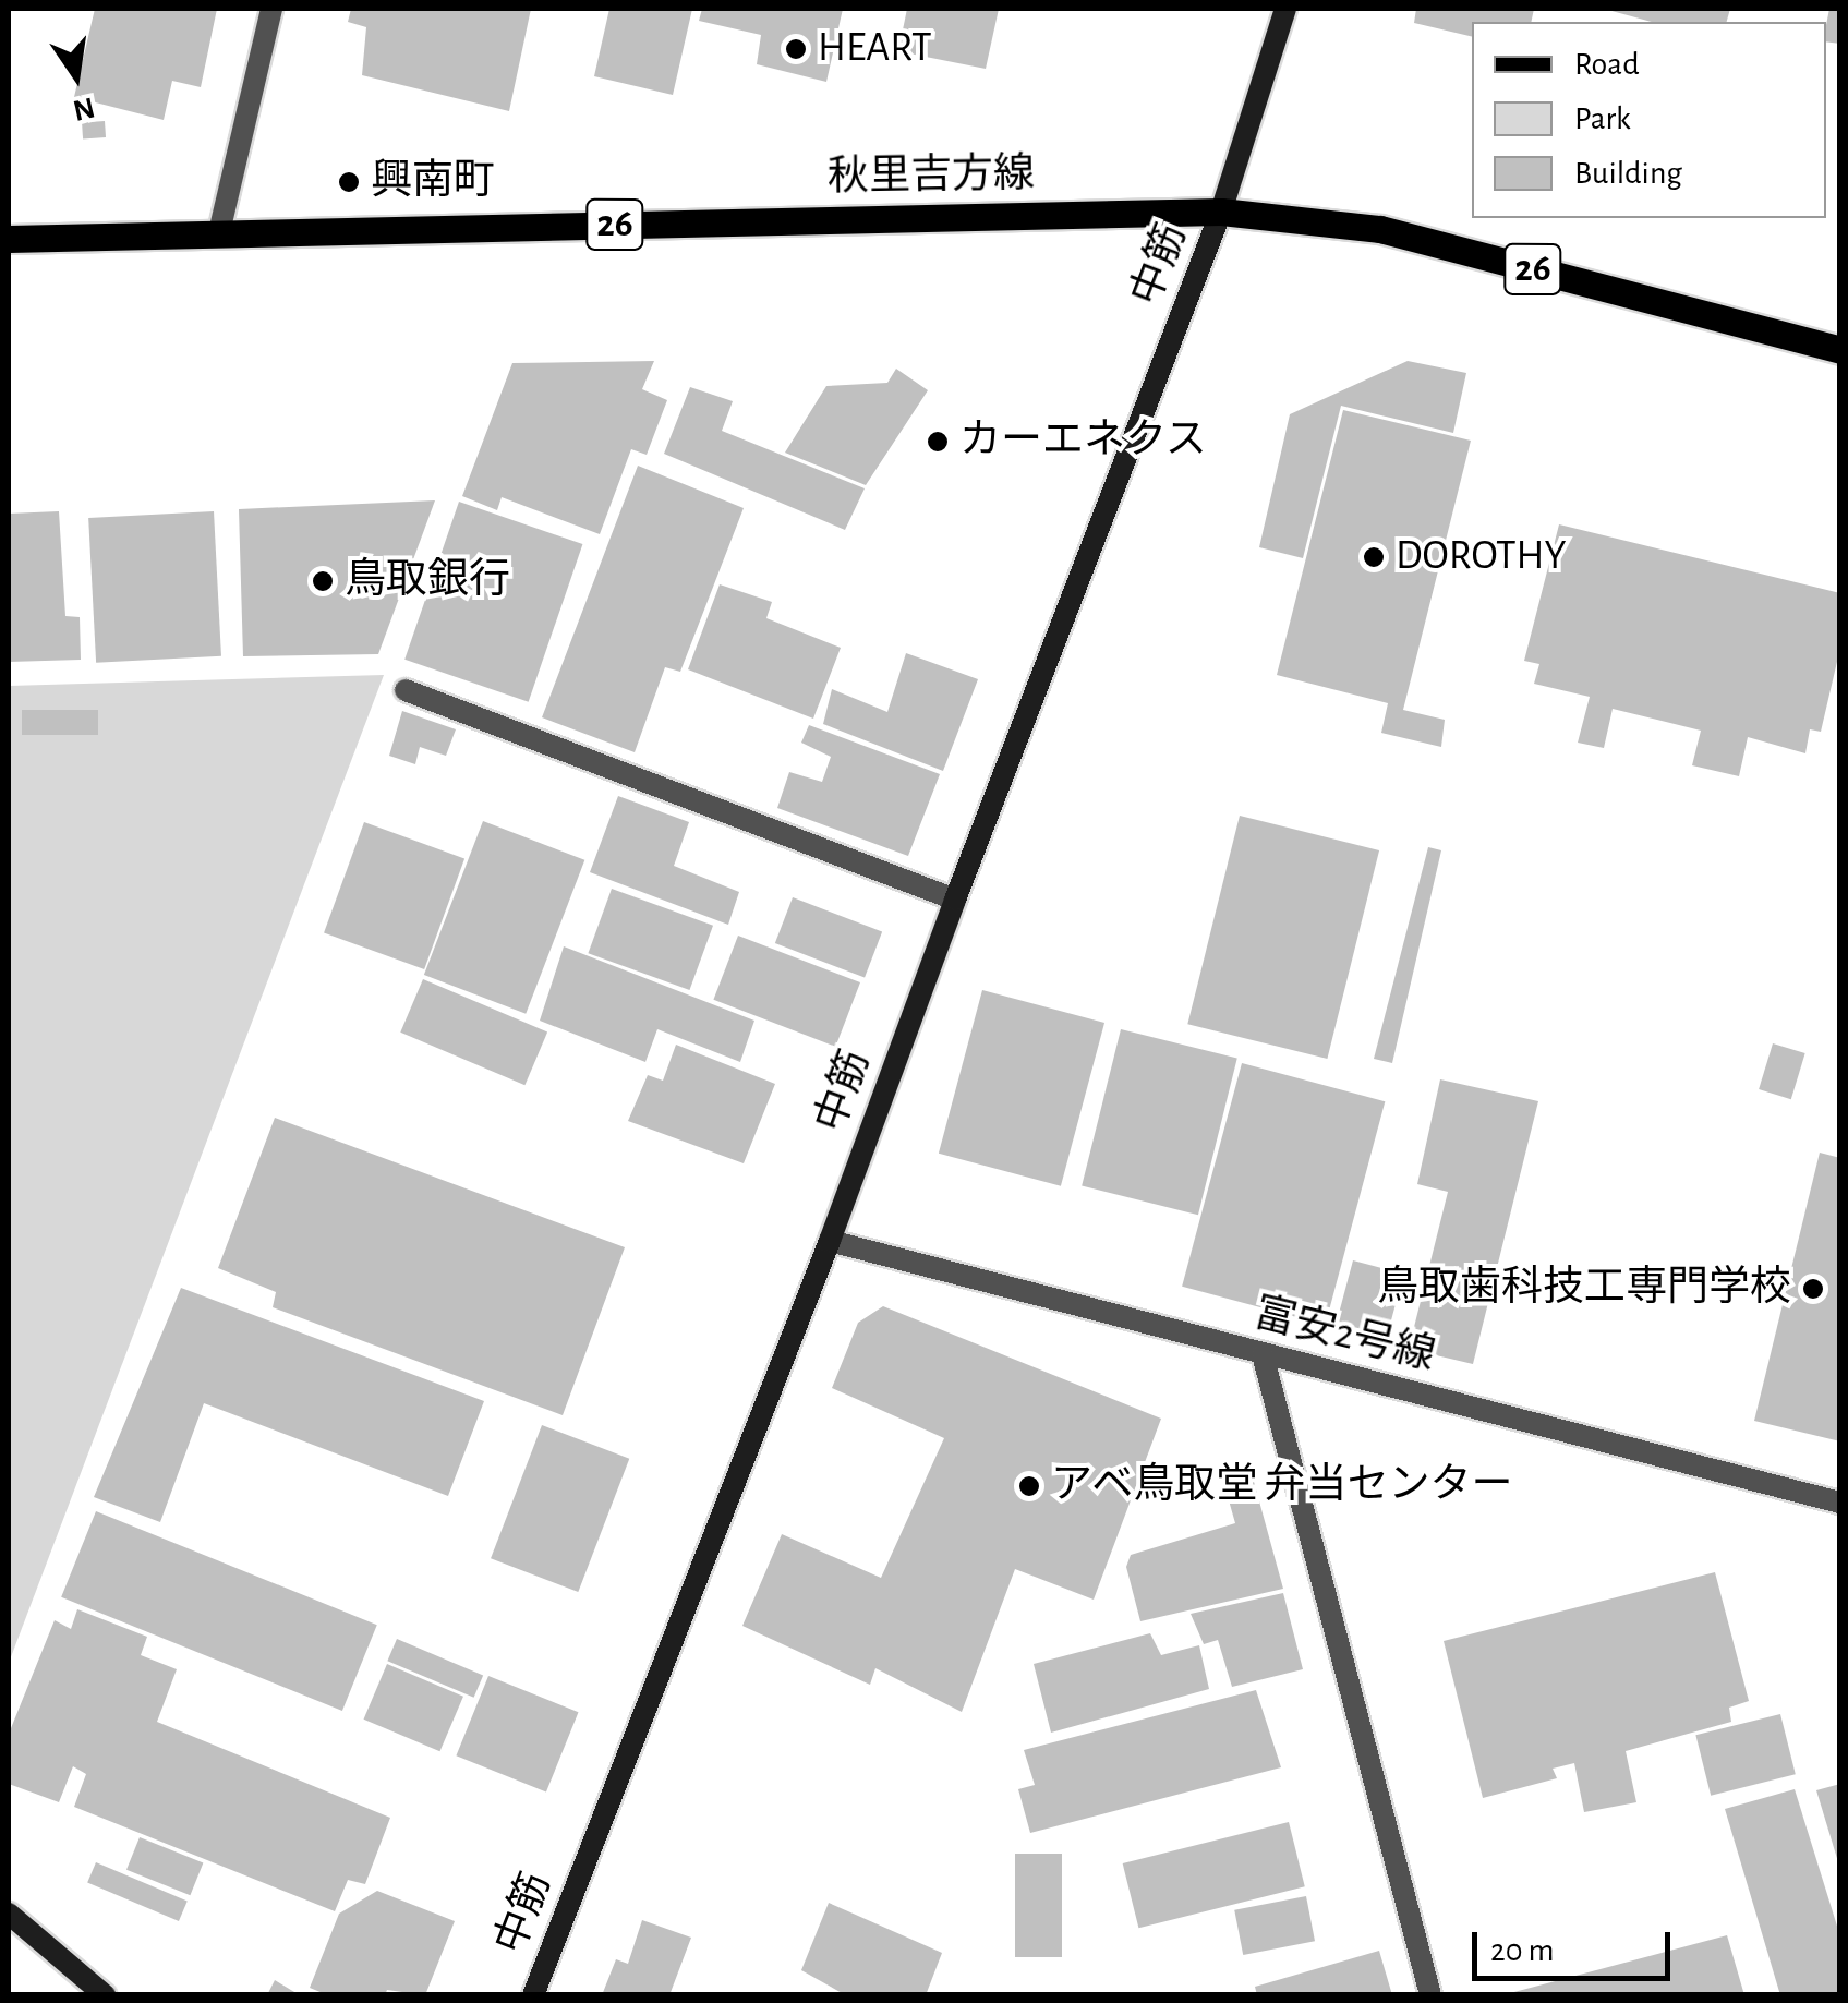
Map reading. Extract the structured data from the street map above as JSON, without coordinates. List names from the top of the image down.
{
  "streets": {
    "main road": ["秋里吉方線", "26"],
    "street": ["中筋", "富安2号線"]
  },
  "crossings": [
    ["秋里吉方線", "中筋"],
    ["中筋", "富安2号線"]
  ],
  "places": [
    "HEART",
    "興南町",
    "カーエネクス",
    "DOROTHY",
    "鳥取銀行",
    "鳥取歯科技工専門学校",
    "アベ鳥取堂 弁当センター"
  ],
  "legend": ["Road", "Park", "Building"],
  "scale_bar": "20 m",
  "north": "bottom"
}
